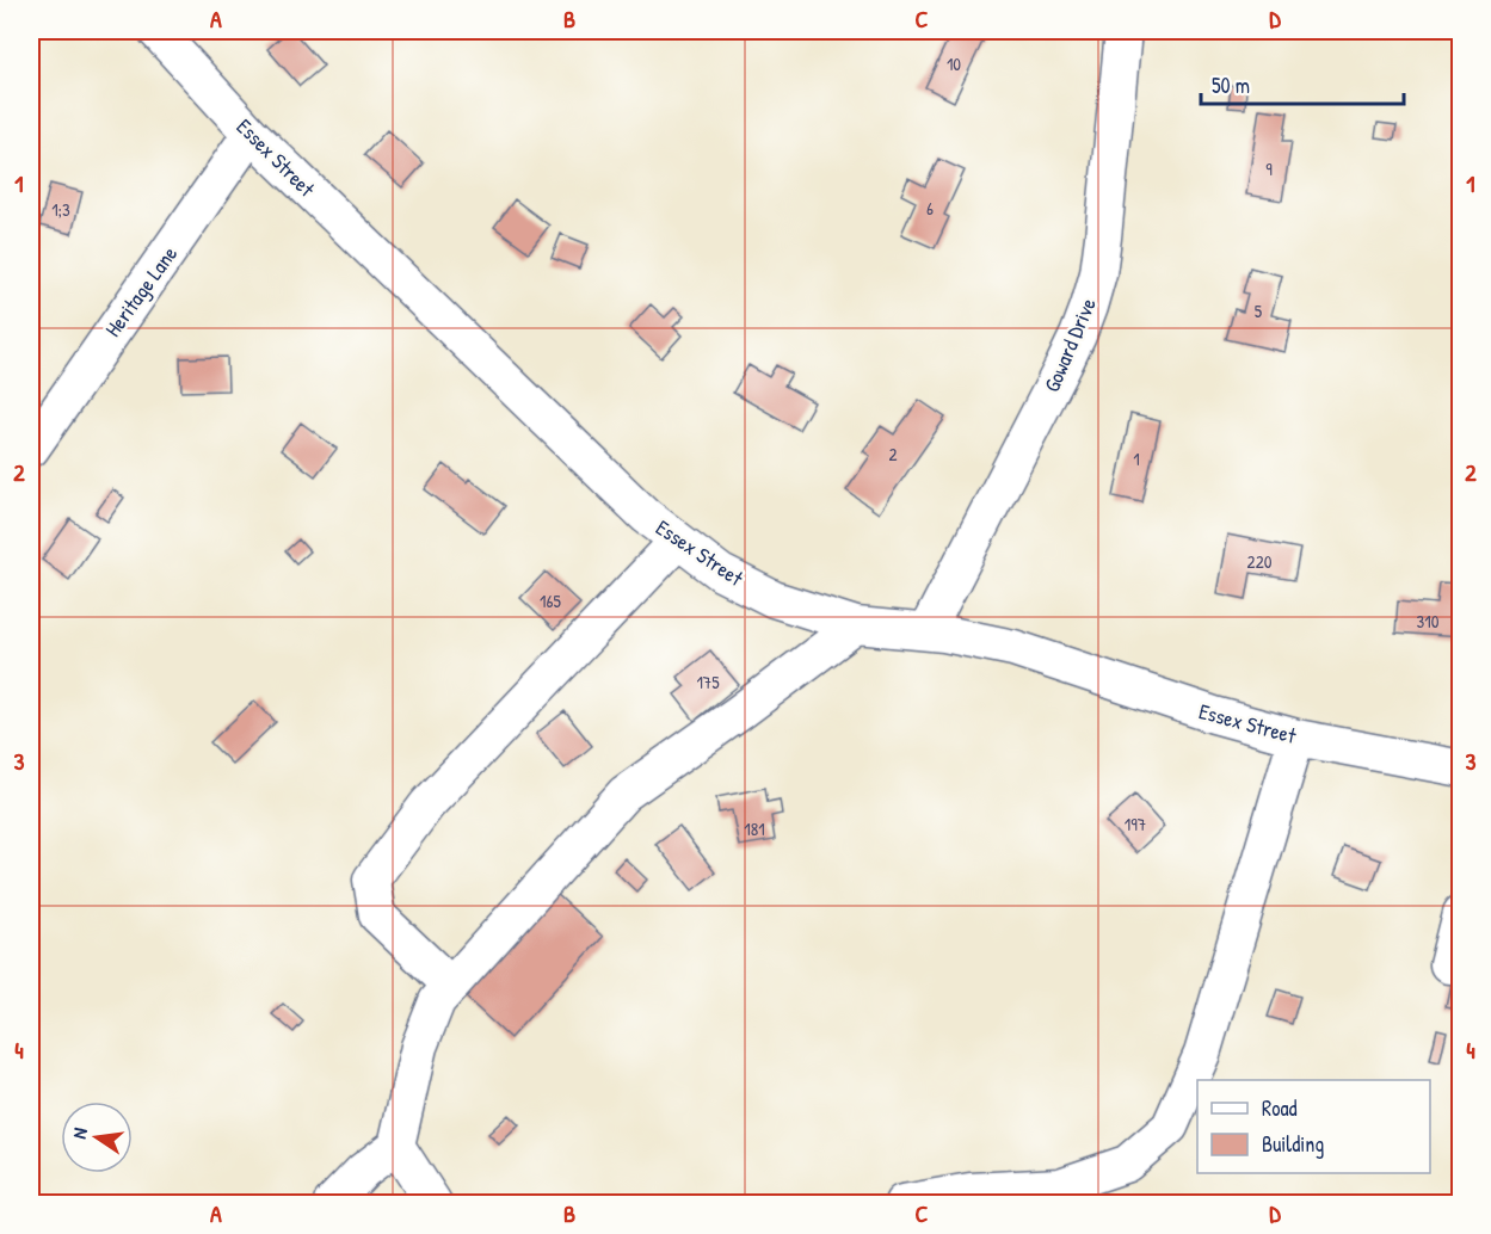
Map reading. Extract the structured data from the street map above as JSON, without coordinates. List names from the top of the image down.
{
  "streets": {
    "street": ["Essex Street", "Heritage Lane", "Goward Drive"]
  },
  "crossings": [
    ["Essex Street", "Heritage Lane"],
    ["Essex Street", "Goward Drive"]
  ],
  "house_numbers": [
    "10",
    "9",
    "6",
    "1;3",
    "5",
    "2",
    "1",
    "220",
    "165",
    "310",
    "175",
    "197",
    "181"
  ],
  "legend": ["Road", "Building"],
  "scale_bar": "50 m",
  "north": "left",
  "grid": {
    "columns": [
      "A",
      "B",
      "C",
      "D"
    ],
    "rows": [
      "1",
      "2",
      "3",
      "4"
    ]
  }
}
